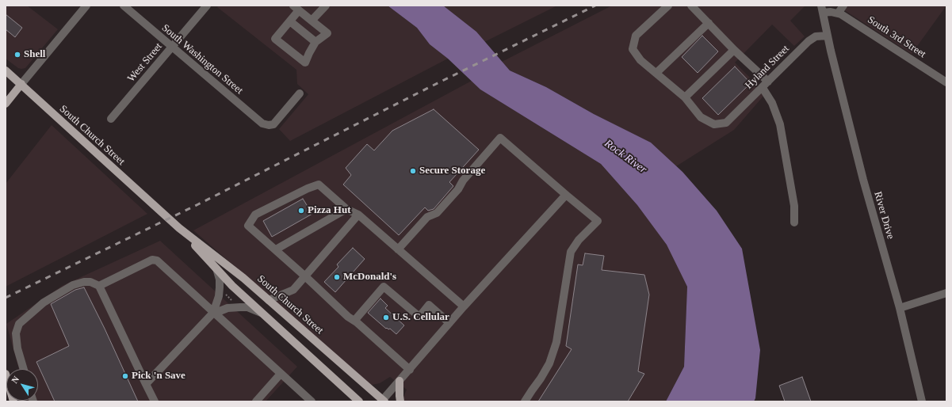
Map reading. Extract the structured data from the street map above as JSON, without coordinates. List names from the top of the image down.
{
  "streets": {
    "main road": ["South Church Street"],
    "street": [
      "South 3rd Street",
      "South Washington Street",
      "West Street",
      "Hyland Street",
      "River Drive"
    ]
  },
  "crossings": [
    ["South Washington Street", "West Street"],
    ["Hyland Street", "River Drive"]
  ],
  "water": ["Rock River"],
  "places": [
    "Shell",
    "Secure Storage",
    "Pizza Hut",
    "McDonald's",
    "U.S. Cellular",
    "Pick 'n Save"
  ],
  "north": "top left"
}
